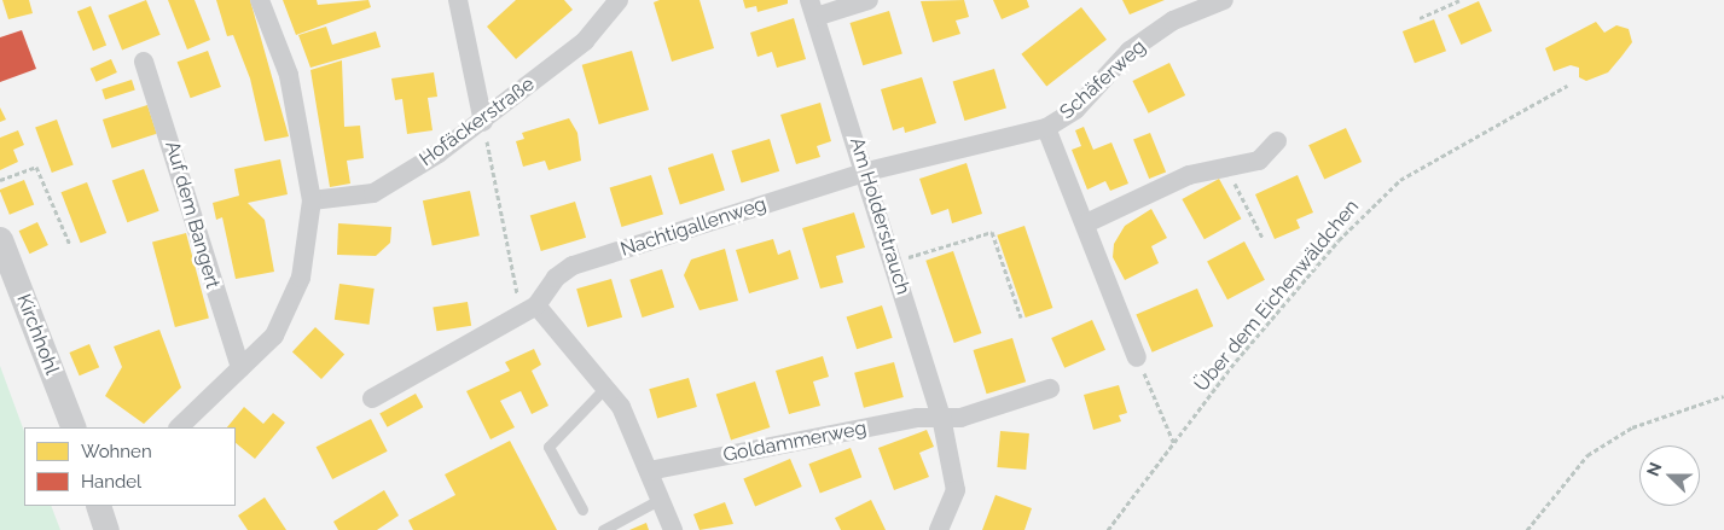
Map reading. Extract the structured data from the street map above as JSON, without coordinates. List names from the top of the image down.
{
  "streets": {
    "street": [
      "Schäferweg",
      "Hofäckerstraße",
      "Auf dem Bangert",
      "Am Holderstrauch",
      "Nachtigallenweg",
      "Kirchhohl",
      "Goldammerweg"
    ],
    "path": ["Über dem Eichenwäldchen"]
  },
  "crossings": [
    ["Schäferweg", "Am Holderstrauch"],
    ["Schäferweg", "Nachtigallenweg"],
    ["Am Holderstrauch", "Nachtigallenweg"],
    ["Am Holderstrauch", "Goldammerweg"]
  ],
  "legend": ["Wohnen", "Handel"],
  "north": "left"
}
